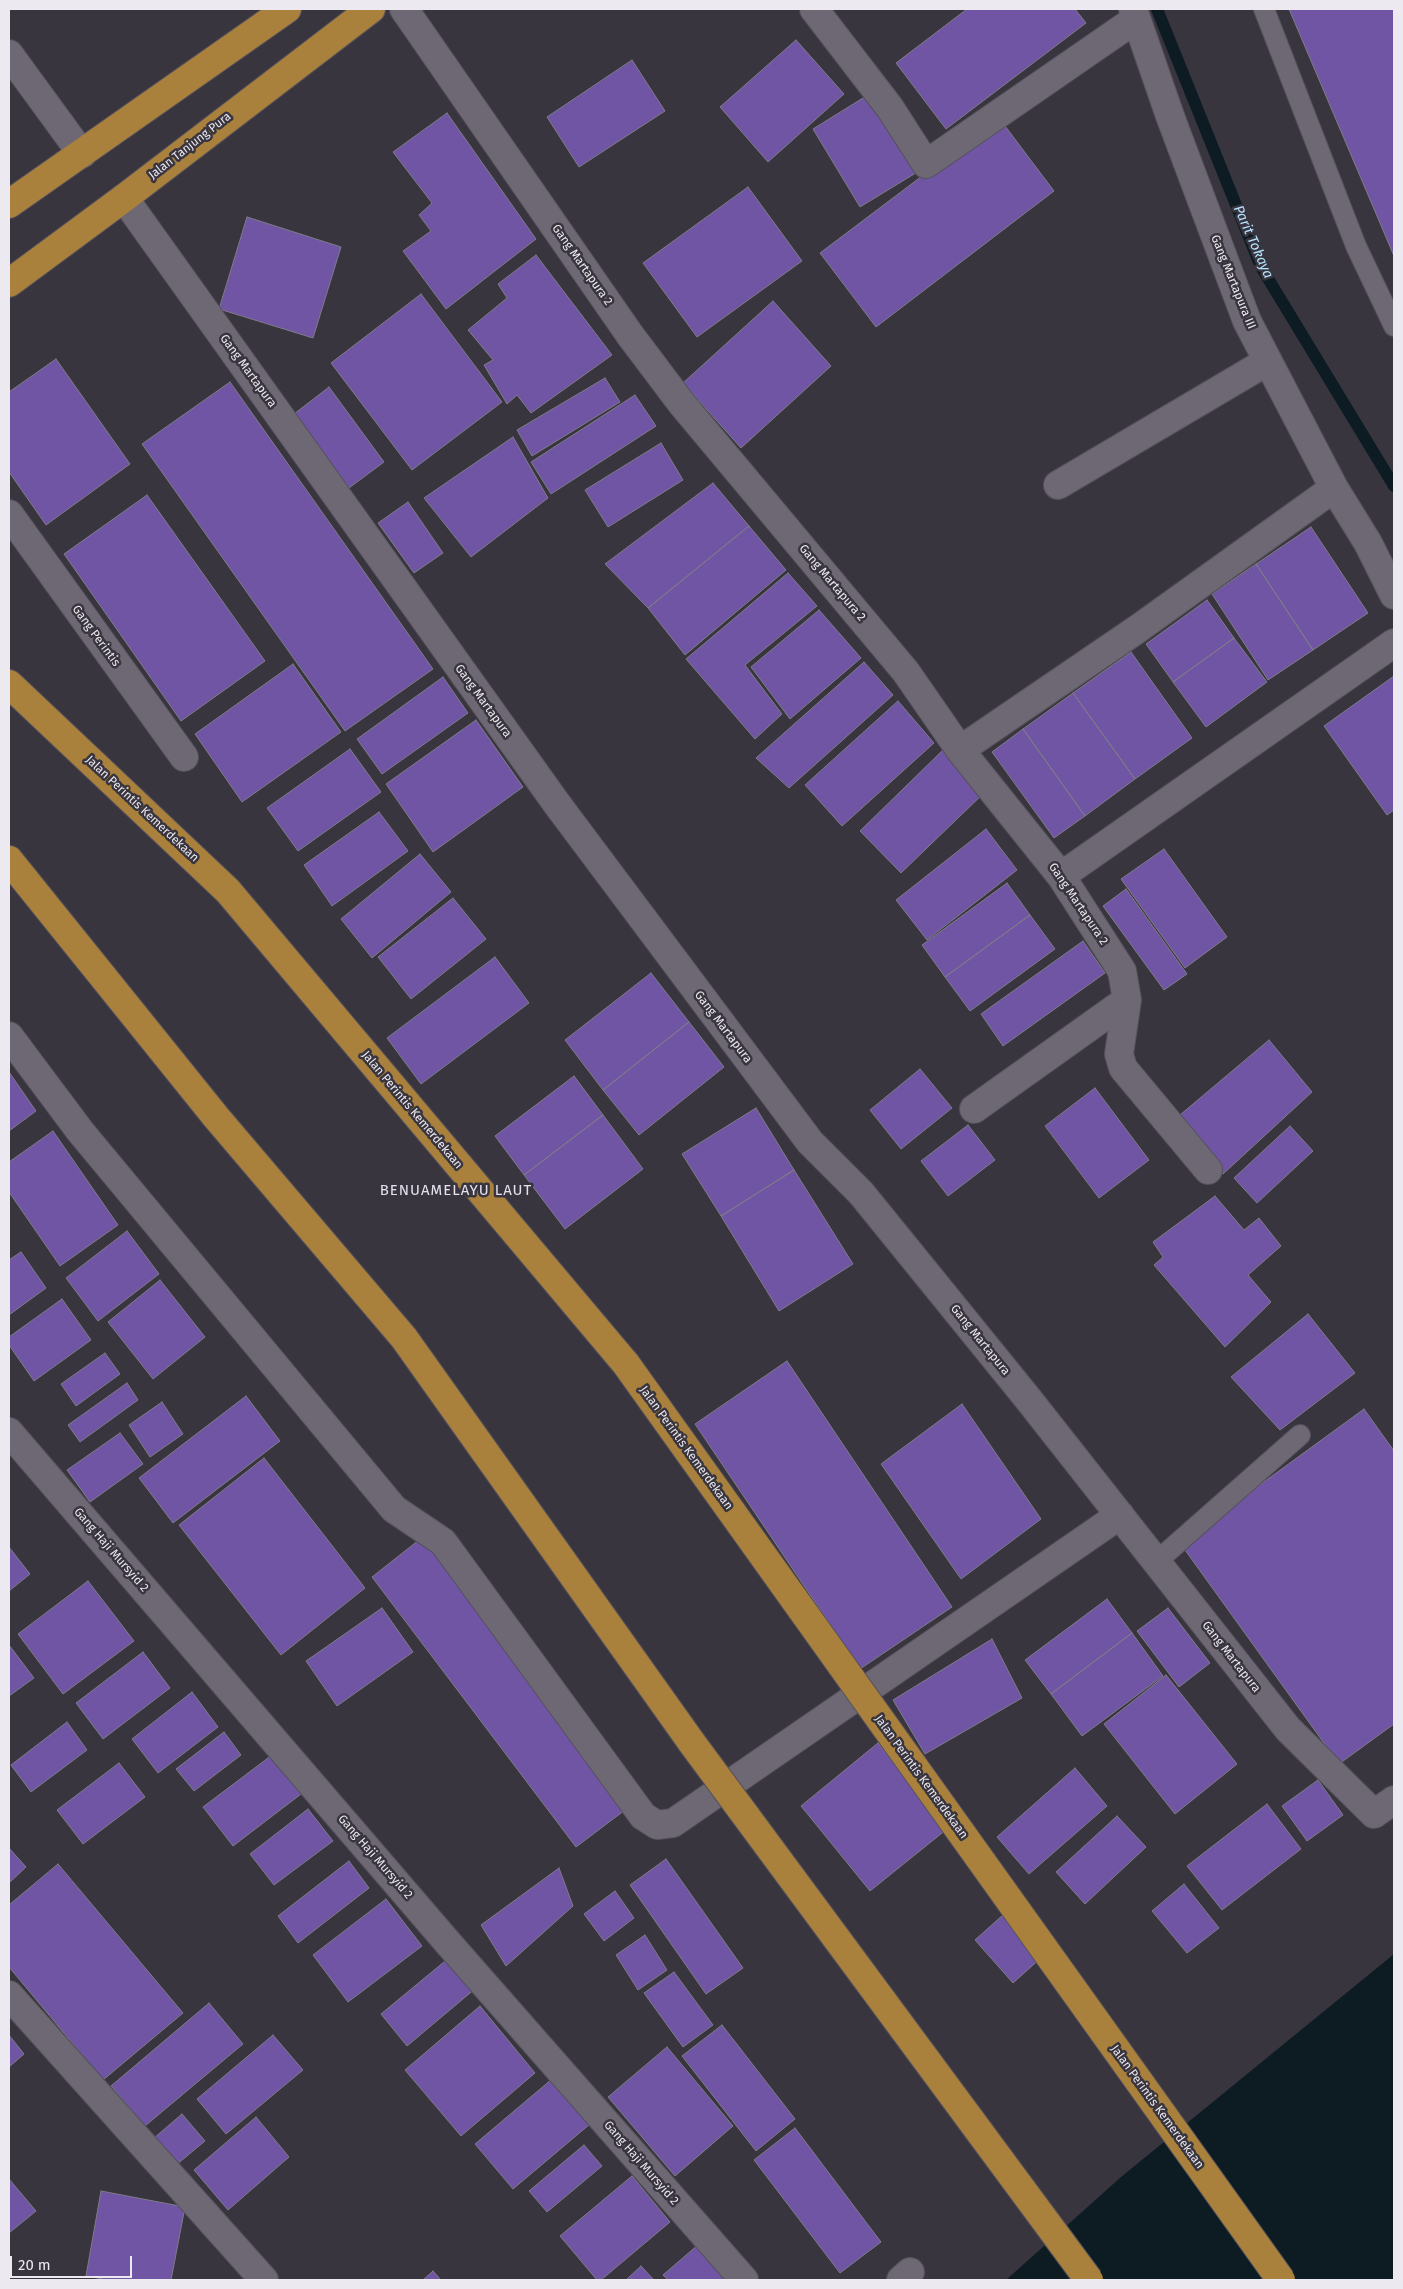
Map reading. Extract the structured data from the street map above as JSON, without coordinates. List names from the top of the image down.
{
  "streets": {
    "highway": ["Jalan Tanjung Pura", "Jalan Perintis Kemerdekaan"],
    "street": [
      "Gang Martapura 2",
      "Gang Martapura III",
      "Gang Martapura",
      "Gang Perintis",
      "Gang Haji Mursyid 2"
    ]
  },
  "crossings": [
    ["Jalan Tanjung Pura", "Gang Martapura"]
  ],
  "districts": ["BENUAMELAYU LAUT"],
  "water": ["Parit Tokaya"],
  "scale_bar": "20 m"
}
